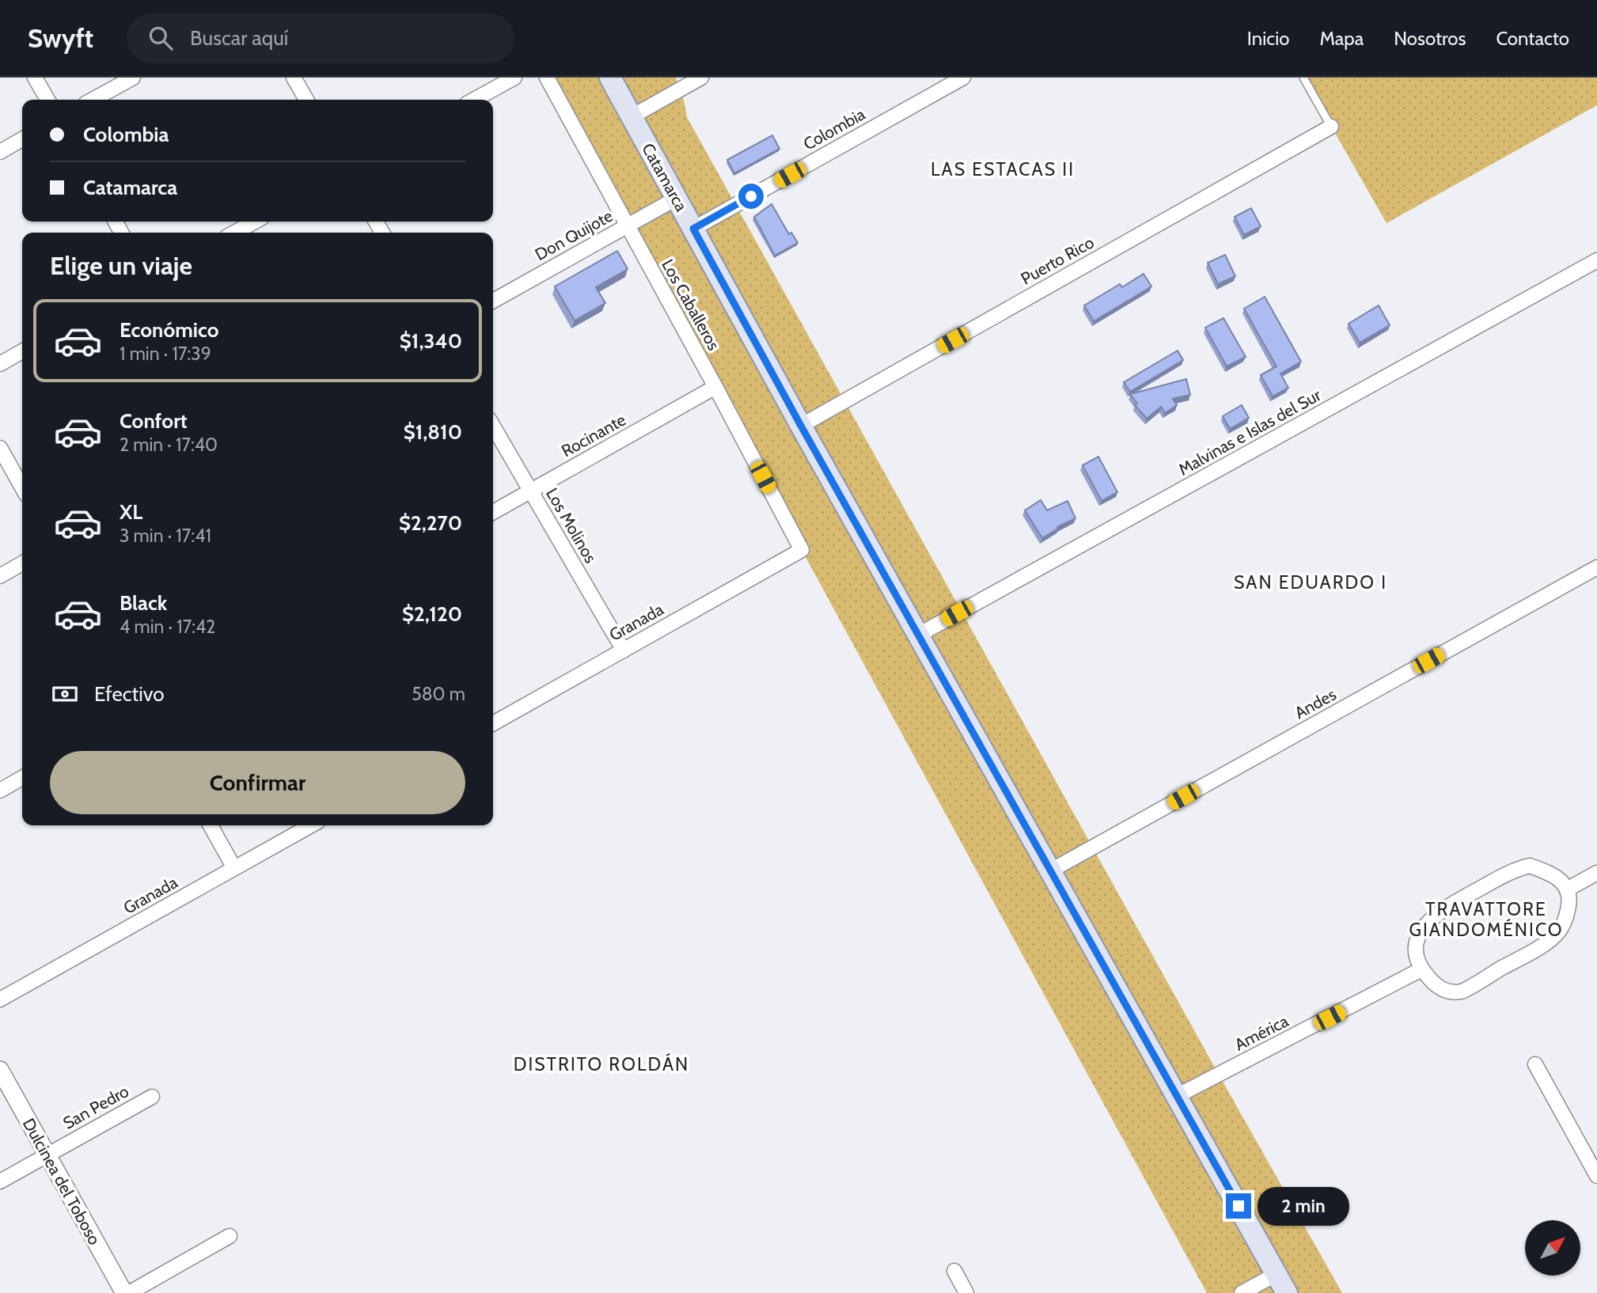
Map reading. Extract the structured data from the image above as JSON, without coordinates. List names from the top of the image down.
{
  "streets": {
    "main road": ["Catamarca"],
    "street": [
      "Colombia",
      "Don Quijote",
      "Puerto Rico",
      "Los Caballeros",
      "Malvinas e Islas del Sur",
      "Rocinante",
      "Los Molinos",
      "Granada",
      "Andes",
      "América",
      "San Pedro",
      "Dulcinea del Toboso"
    ]
  },
  "crossings": [
    ["Colombia", "Catamarca"],
    ["Catamarca", "Don Quijote"],
    ["Catamarca", "Puerto Rico"],
    ["Catamarca", "Malvinas e Islas del Sur"],
    ["Catamarca", "Andes"],
    ["Catamarca", "América"],
    ["Don Quijote", "Los Caballeros"],
    ["Los Caballeros", "Rocinante"],
    ["Los Caballeros", "Granada"],
    ["Rocinante", "Los Molinos"],
    ["Los Molinos", "Granada"],
    ["San Pedro", "Dulcinea del Toboso"]
  ],
  "districts": [
    "LAS ESTACAS II",
    "SAN EDUARDO I",
    "TRAVATTORE GIANDOMÉNICO",
    "DISTRITO ROLDÁN"
  ],
  "north": "top right",
  "page": {
    "header": "Swyft",
    "search": "Buscar aquí",
    "nav": [
      "Inicio",
      "Mapa",
      "Nosotros",
      "Contacto"
    ],
    "banner": ["Colombia", "Catamarca"],
    "heading": "Elige un viaje",
    "list": [
      {
        "name": "Económico",
        "note": "1 min · 17:39",
        "value": "$1,340"
      },
      {
        "name": "Confort",
        "note": "2 min · 17:40",
        "value": "$1,810"
      },
      {
        "name": "XL",
        "note": "3 min · 17:41",
        "value": "$2,270"
      },
      {
        "name": "Black",
        "note": "4 min · 17:42",
        "value": "$2,120"
      }
    ],
    "pay": ["Efectivo", "580 m"],
    "buttons": "Confirmar",
    "bubble": "2 min"
  }
}
